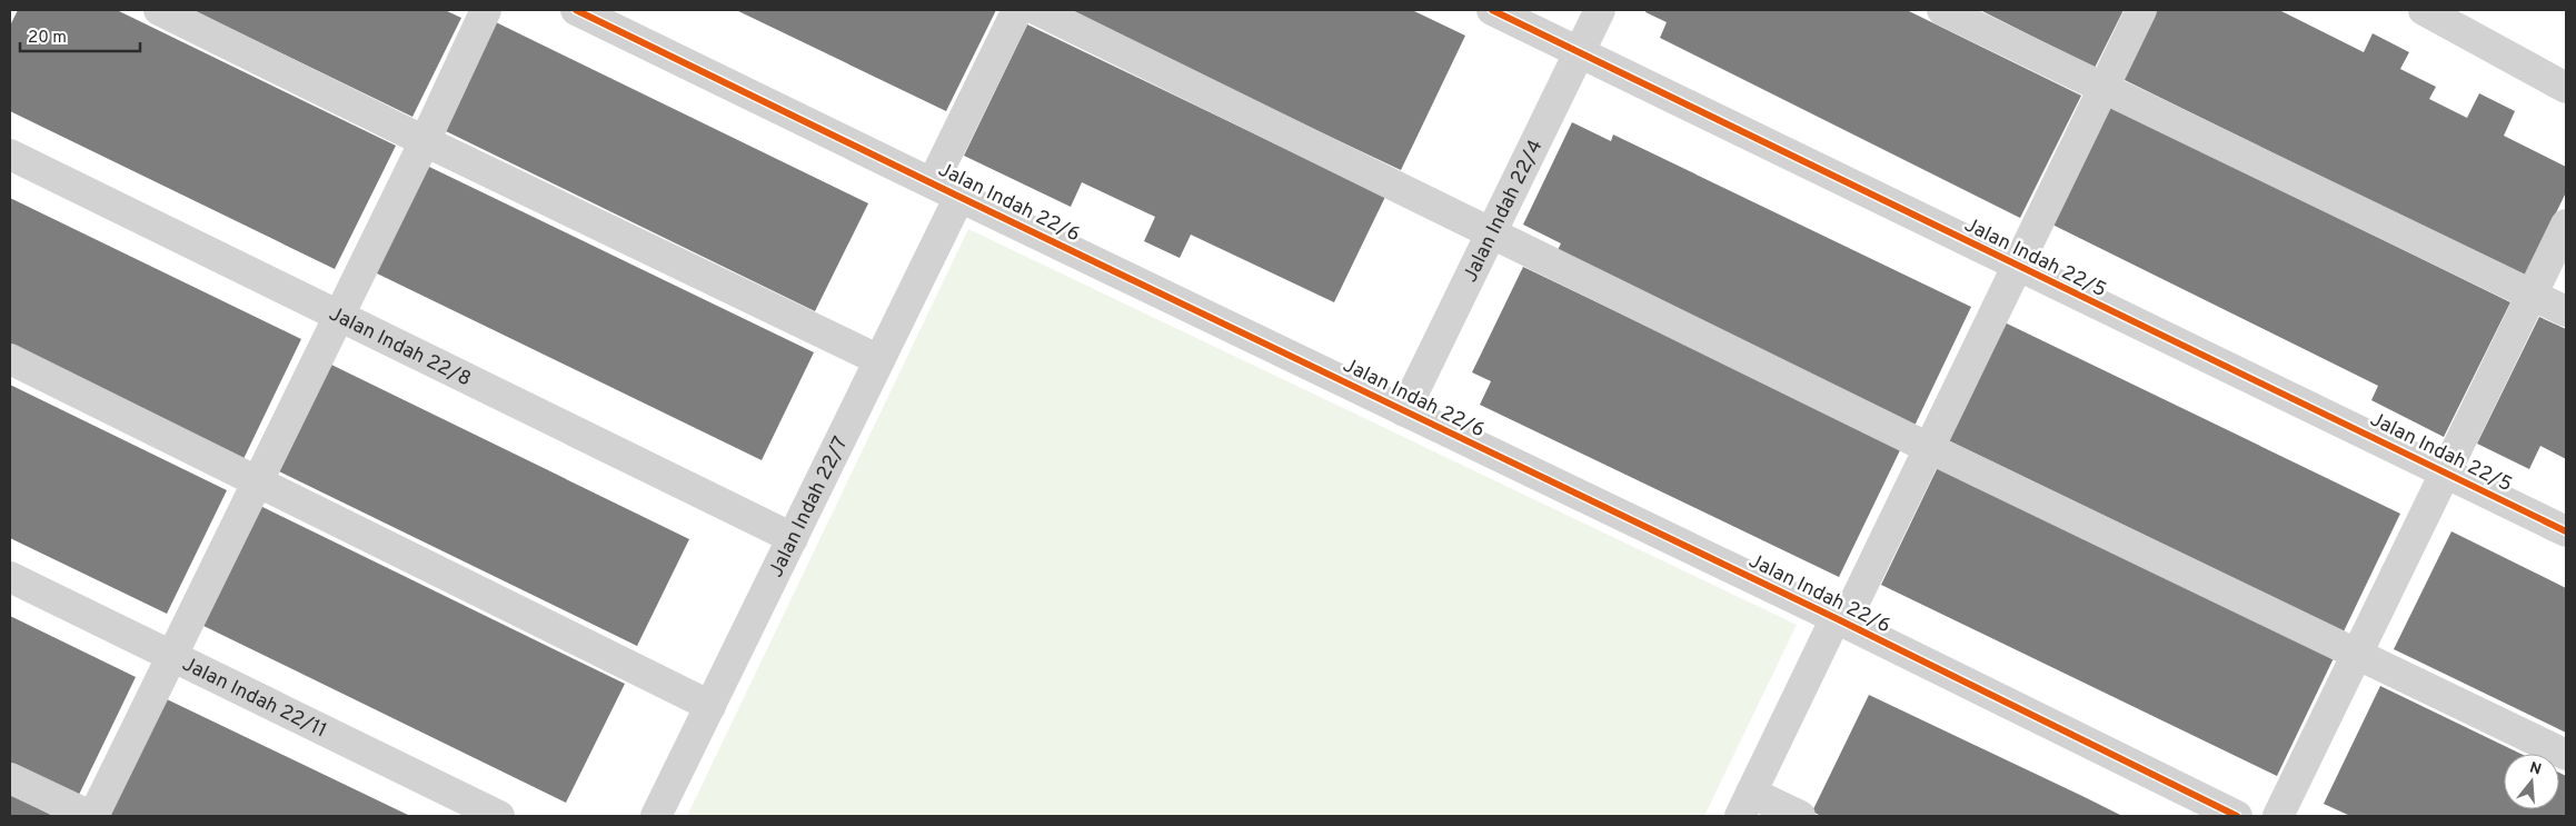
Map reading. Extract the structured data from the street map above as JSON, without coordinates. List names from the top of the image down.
{
  "streets": {
    "street": [
      "Jalan Indah 22/6",
      "Jalan Indah 22/4",
      "Jalan Indah 22/5",
      "Jalan Indah 22/8",
      "Jalan Indah 22/7",
      "Jalan Indah 22/11"
    ]
  },
  "crossings": [
    ["Jalan Indah 22/6", "Jalan Indah 22/4"],
    ["Jalan Indah 22/6", "Jalan Indah 22/7"],
    ["Jalan Indah 22/4", "Jalan Indah 22/5"],
    ["Jalan Indah 22/8", "Jalan Indah 22/7"]
  ],
  "scale_bar": "20 m",
  "north": "top"
}
